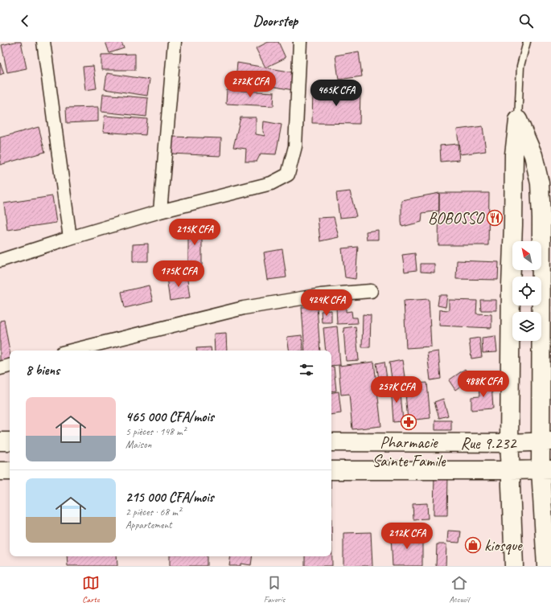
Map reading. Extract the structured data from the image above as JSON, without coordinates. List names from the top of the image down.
{
  "streets": {
    "street": ["Rue 9.232"]
  },
  "places": {
    "restaurant": ["BOBOSSO"],
    "pharmacy": ["Pharmacie Sainte Famile"],
    "shop": ["kiosque"]
  },
  "north": "top left",
  "page": {
    "header": "Doorstep",
    "price": [
      "272K CFA",
      "465K CFA",
      "215K CFA",
      "175K CFA",
      "424K CFA",
      "488K CFA",
      "257K CFA",
      "212K CFA"
    ],
    "heading": "8 biens",
    "list": [
      {
        "name": "465 000 CFA/mois",
        "note": "5 pièces · 148 m² · Maison"
      },
      {
        "name": "215 000 CFA/mois",
        "note": "2 pièces · 68 m² · Appartement"
      }
    ],
    "tabs": ["Carte", "Favoris", "Accueil"]
  }
}
